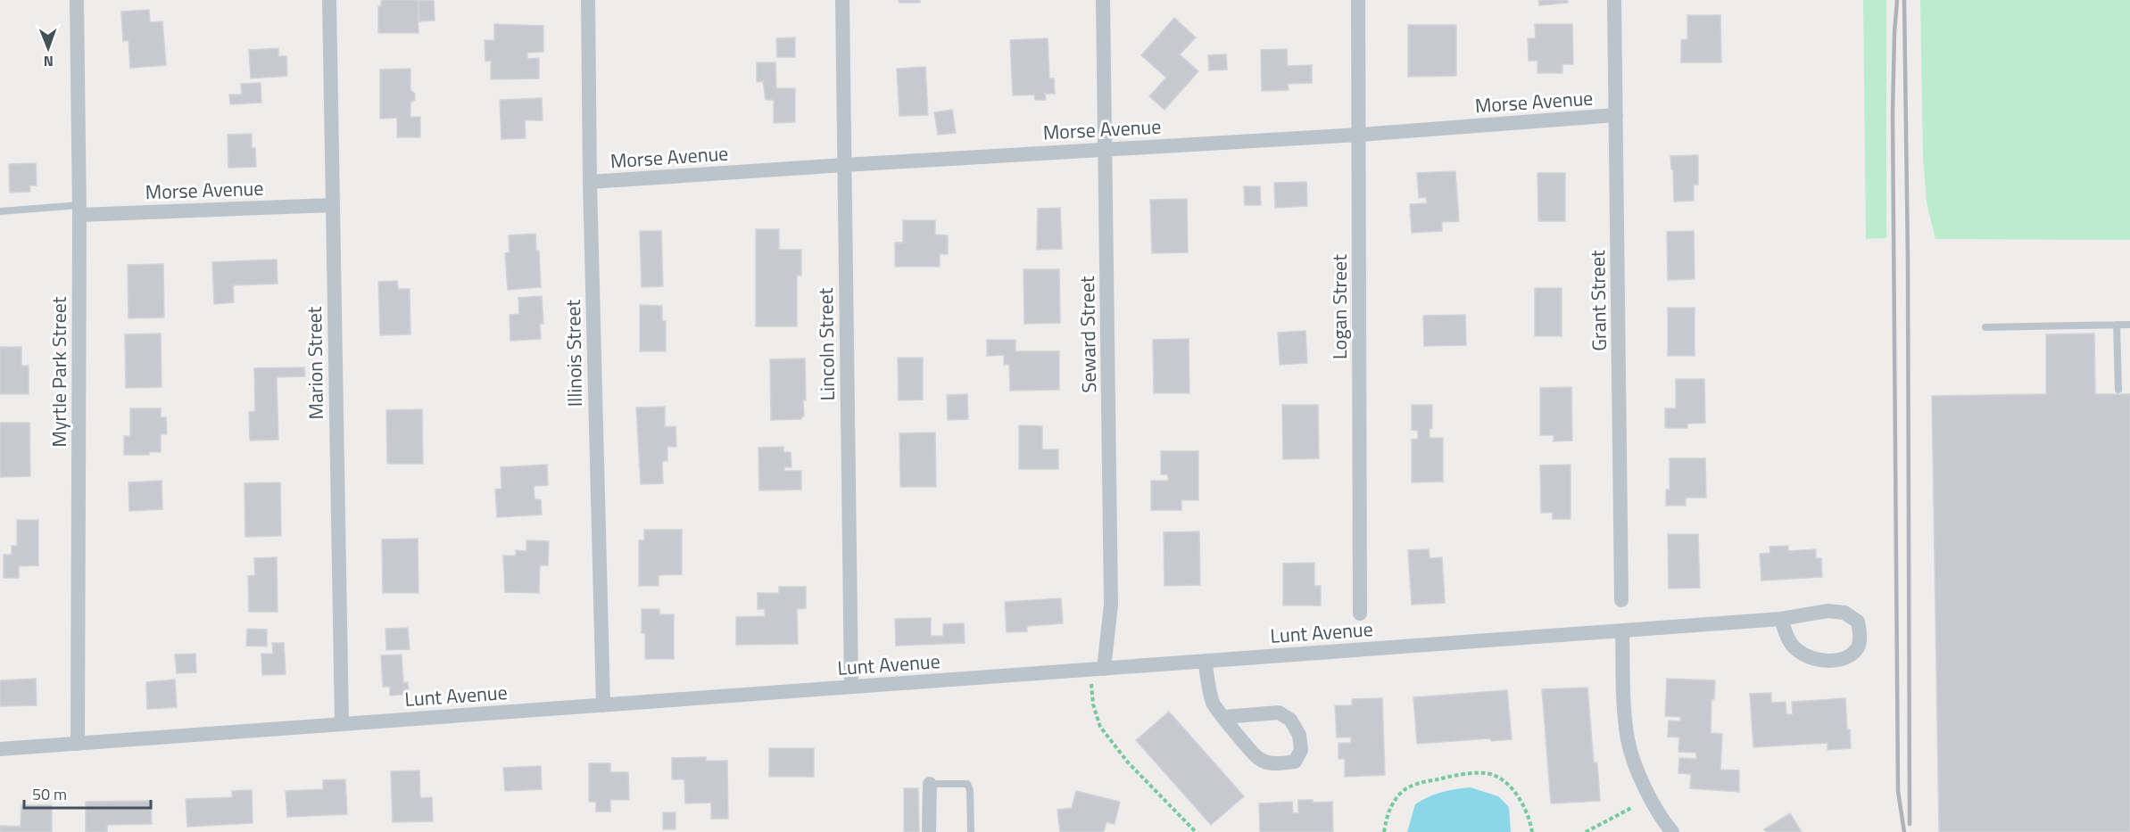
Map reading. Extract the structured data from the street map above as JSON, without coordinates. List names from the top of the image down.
{
  "streets": {
    "street": [
      "Morse Avenue",
      "Grant Street",
      "Logan Street",
      "Seward Street",
      "Lincoln Street",
      "Illinois Street",
      "Marion Street",
      "Myrtle Park Street",
      "Lunt Avenue"
    ]
  },
  "crossings": [
    ["Morse Avenue", "Grant Street"],
    ["Morse Avenue", "Logan Street"],
    ["Morse Avenue", "Seward Street"],
    ["Morse Avenue", "Lincoln Street"],
    ["Morse Avenue", "Illinois Street"],
    ["Morse Avenue", "Marion Street"],
    ["Morse Avenue", "Myrtle Park Street"],
    ["Seward Street", "Lunt Avenue"],
    ["Lincoln Street", "Lunt Avenue"],
    ["Illinois Street", "Lunt Avenue"],
    ["Marion Street", "Lunt Avenue"],
    ["Myrtle Park Street", "Lunt Avenue"]
  ],
  "scale_bar": "50 m",
  "north": "bottom"
}
